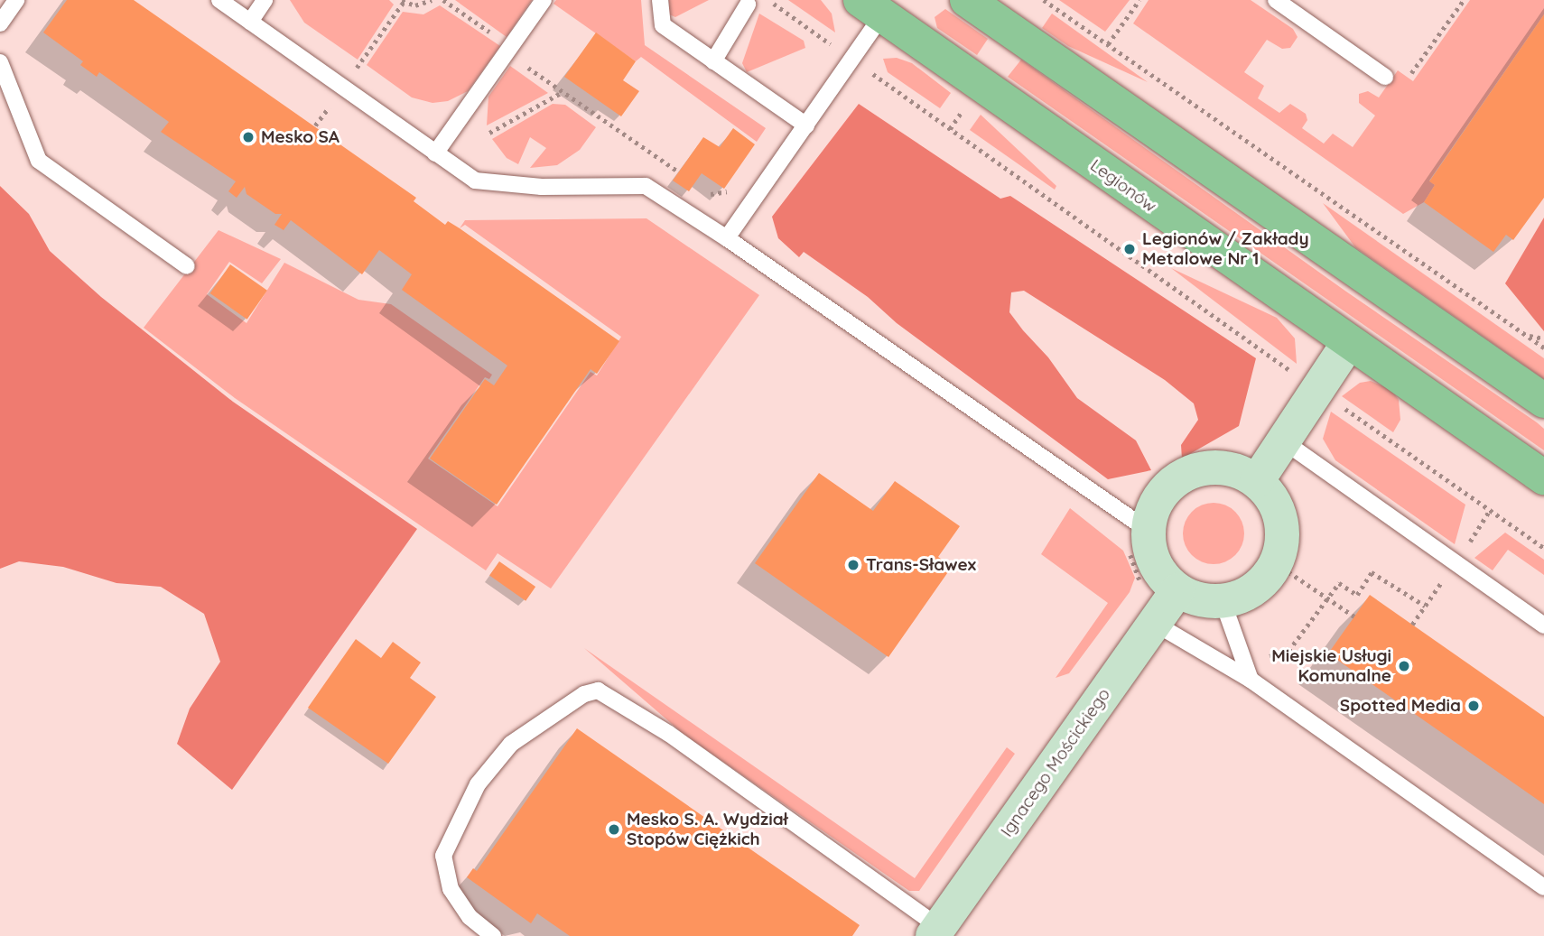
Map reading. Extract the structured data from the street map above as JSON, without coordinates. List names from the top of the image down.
{
  "streets": {
    "main road": ["Legionów"],
    "street": ["Ignacego Mościckiego"]
  },
  "places": [
    "Mesko SA",
    "Legionów / Zakłady Metalowe Nr 1",
    "Trans-Sławex",
    "Miejskie Usługi Komunalne",
    "Spotted Media",
    "Mesko S. A. Wydział Stopów Ciężkich"
  ]
}
